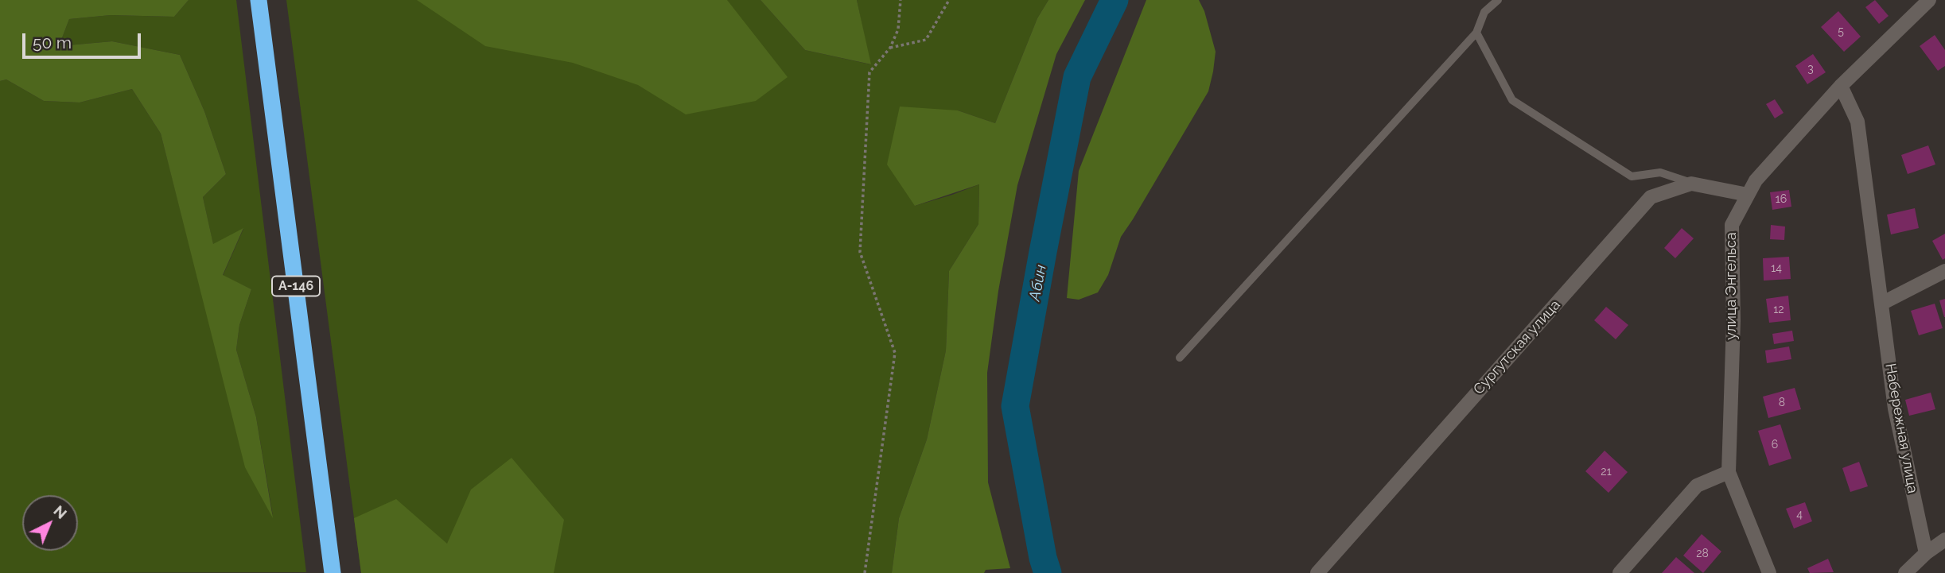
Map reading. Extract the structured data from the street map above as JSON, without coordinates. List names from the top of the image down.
{
  "streets": {
    "highway": ["А-146"],
    "street": ["улица Энгельса", "Сургутская улица", "Набережная улица"]
  },
  "crossings": [
    ["улица Энгельса", "Сургутская улица"],
    ["улица Энгельса", "Набережная улица"]
  ],
  "water": ["Абин"],
  "house_numbers": [
    "5",
    "3",
    "16",
    "14",
    "12",
    "8",
    "6",
    "21",
    "4",
    "28"
  ],
  "scale_bar": "50 m",
  "north": "top right"
}
